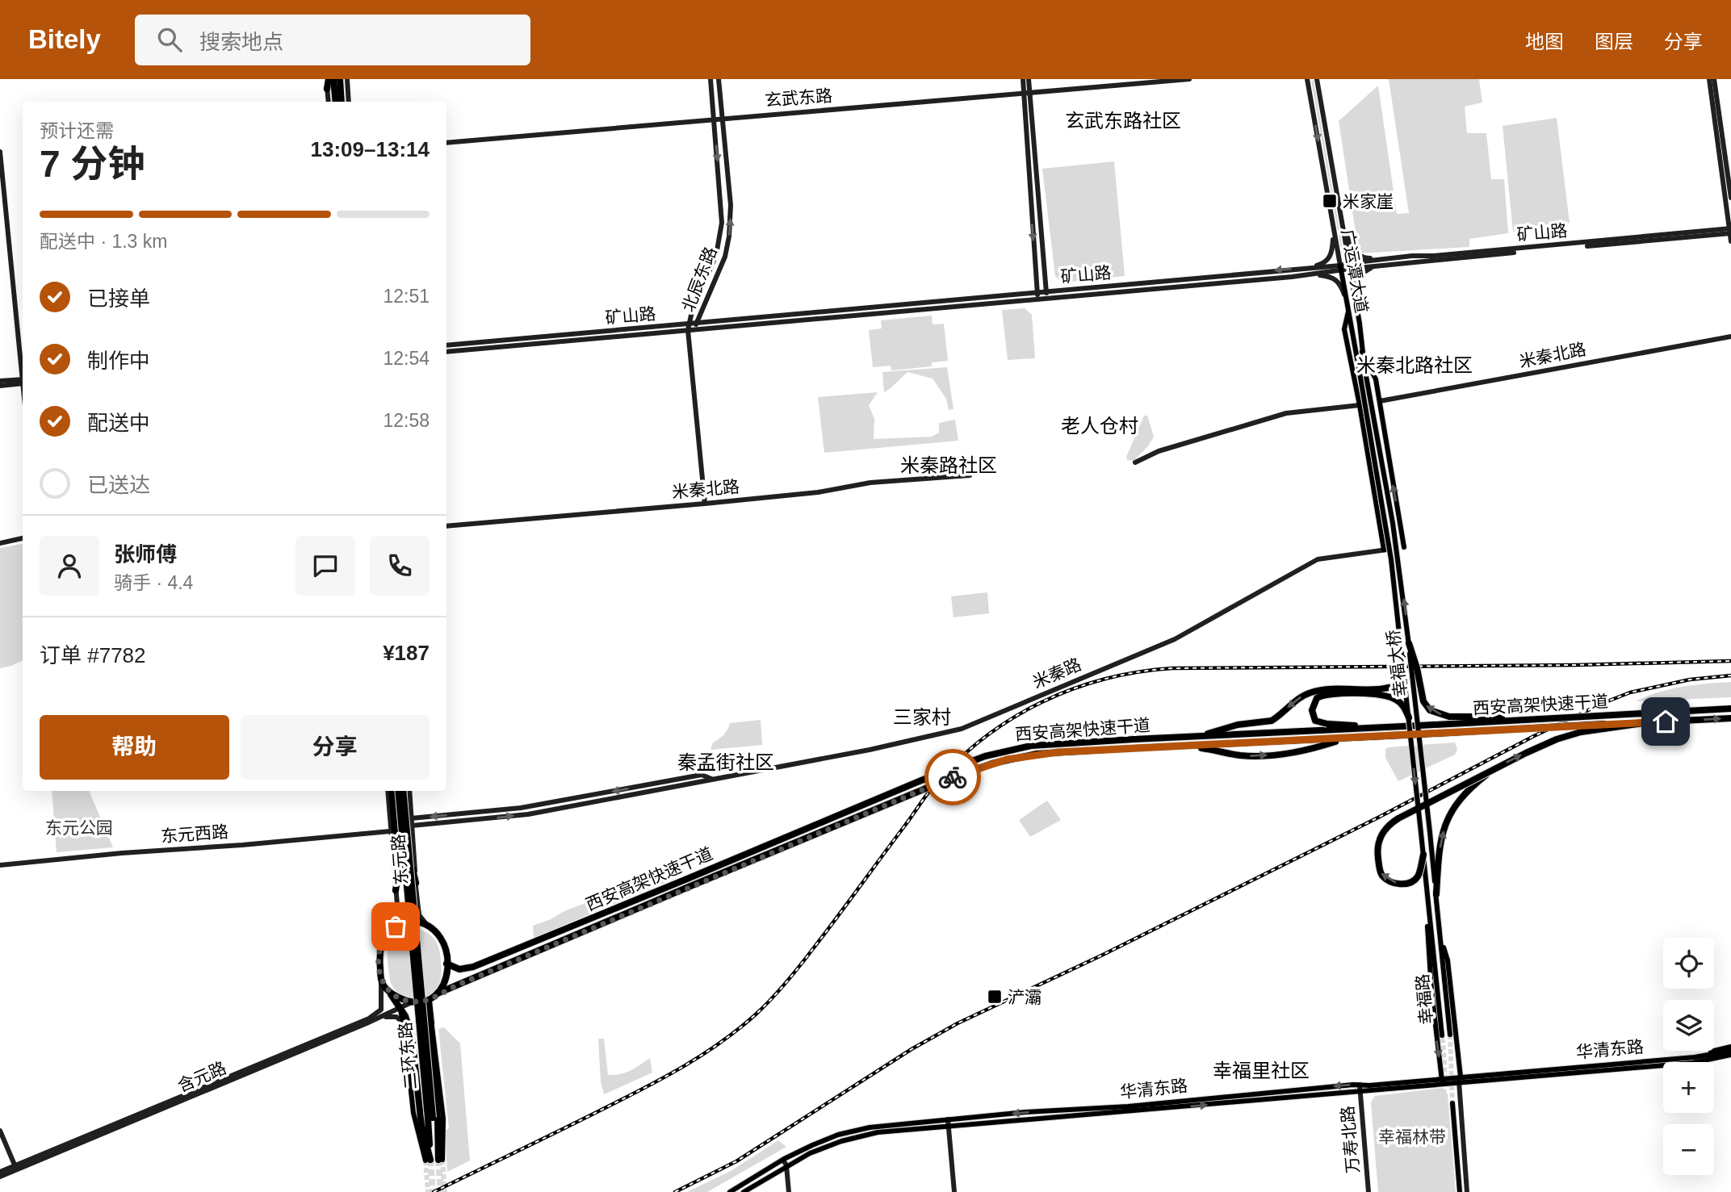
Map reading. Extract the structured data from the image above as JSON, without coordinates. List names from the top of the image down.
{
  "streets": {
    "highway": ["西安高架快速干道", "二环东路"],
    "main road": [
      "广运潭大道",
      "幸福大桥",
      "幸福路",
      "华清东路"
    ],
    "street": [
      "玄武东路",
      "矿山路",
      "北辰东路",
      "米秦北路",
      "米秦路",
      "东元西路",
      "东元路",
      "含元路",
      "万寿北路"
    ]
  },
  "crossings": [
    ["玄武东路", "北辰东路"],
    ["矿山路", "广运潭大道"],
    ["矿山路", "北辰东路"],
    ["广运潭大道", "幸福大桥"],
    ["幸福大桥", "幸福路"],
    ["米秦路", "东元路"],
    ["西安高架快速干道", "东元路"],
    ["西安高架快速干道", "含元路"],
    ["东元西路", "东元路"],
    ["东元路", "含元路"],
    ["华清东路", "万寿北路"]
  ],
  "districts": [
    "玄武东路社区",
    "米秦北路社区",
    "老人仓村",
    "米秦路社区",
    "三家村",
    "秦孟街社区",
    "幸福里社区"
  ],
  "parks": ["东元公园", "幸福林带"],
  "places": {
    "transit": ["米家崖", "浐灞"]
  },
  "page": {
    "header": "Bitely",
    "search": "搜索地点",
    "nav": ["地图", "图层", "分享"],
    "heading": ["7 分钟", "预计还需", "13:09–13:14"],
    "panel": [
      "张师傅",
      "骑手 · 4.4",
      "订单 #7782",
      "¥187"
    ],
    "bar": "配送中 · 1.3 km",
    "list": [
      ["已接单", "12:51"],
      ["制作中", "12:54"],
      ["配送中", "12:58"],
      "已送达"
    ],
    "buttons": ["帮助", "分享"],
    "map_buttons": ["+", "−"]
  }
}
